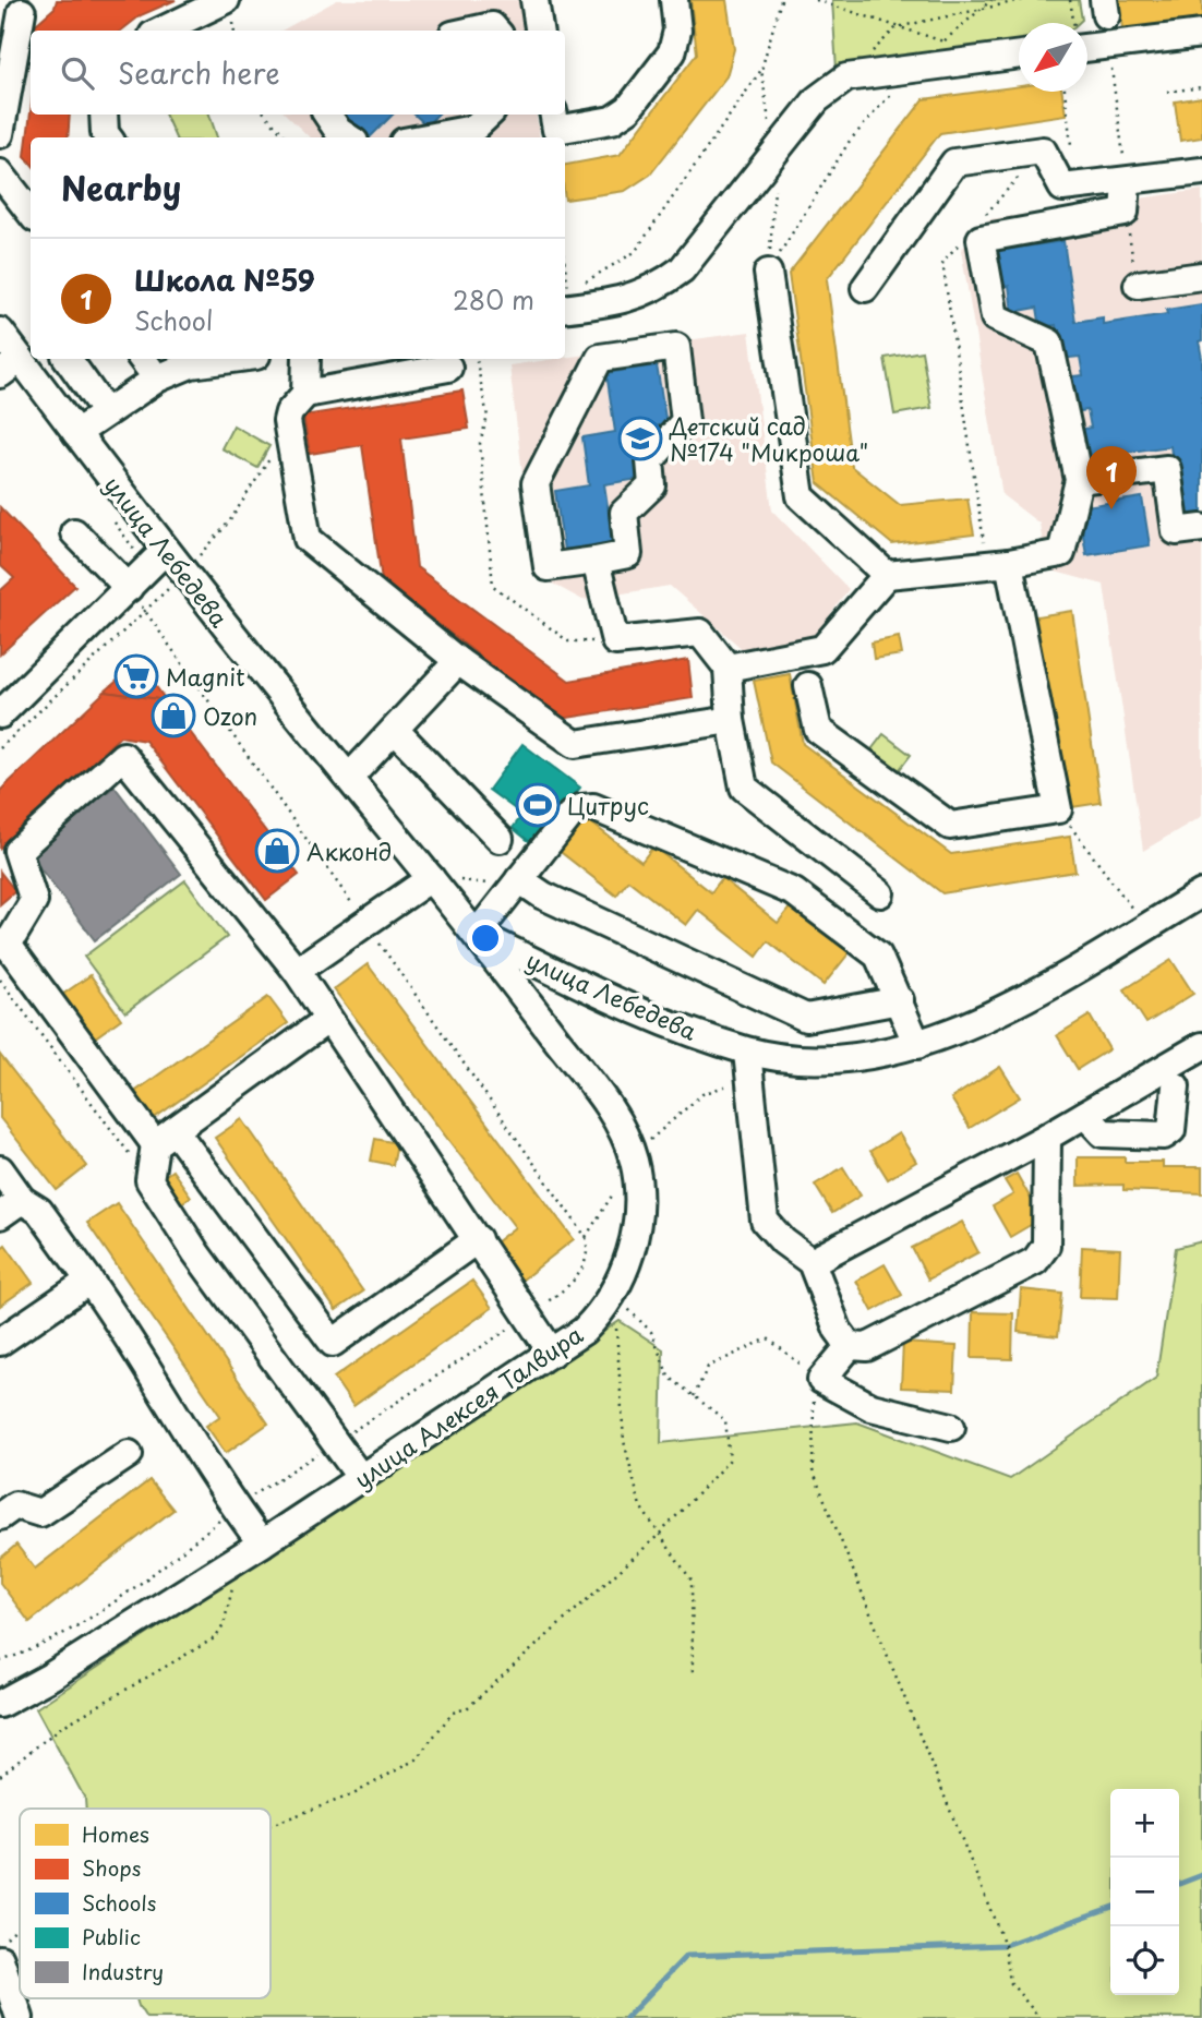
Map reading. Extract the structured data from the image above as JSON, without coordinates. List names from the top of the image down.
{
  "streets": {
    "street": ["улица Лебедева", "улица Алексея Талвира"]
  },
  "crossings": [
    ["улица Лебедева", "улица Алексея Талвира"]
  ],
  "places": {
    "school or university": ["Детский сад №174 \"Микроша\""],
    "supermarket": ["Magnit"],
    "shop": ["Ozon", "Акконд"],
    "sports": ["Цитрус"]
  },
  "legend": [
    "Homes",
    "Shops",
    "Schools",
    "Public",
    "Industry"
  ],
  "north": "bottom left",
  "page": {
    "search": "Search here",
    "heading": "Nearby",
    "list": [
      {
        "mark": "1",
        "name": "Школа №59",
        "note": "School",
        "value": "280 m"
      }
    ],
    "pins": "1",
    "map_buttons": ["+", "−"]
  }
}
